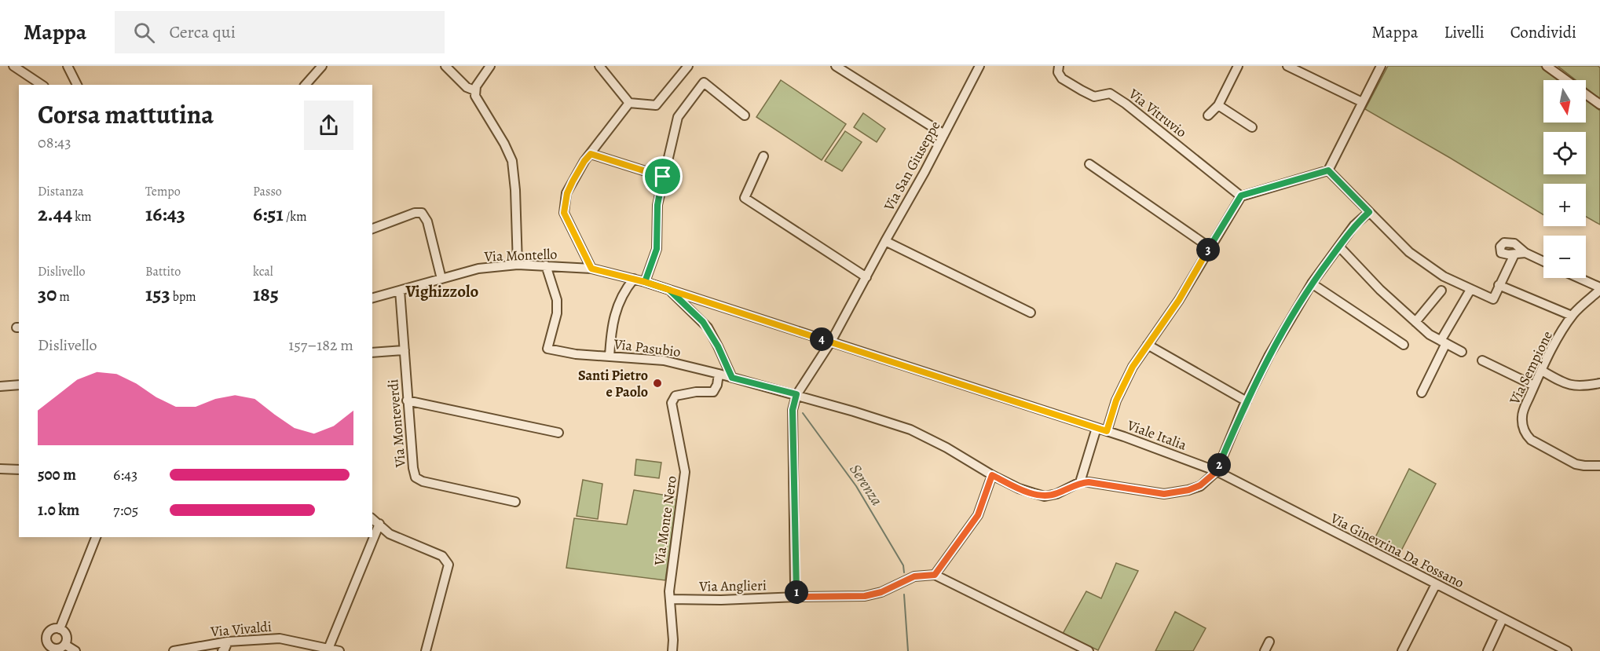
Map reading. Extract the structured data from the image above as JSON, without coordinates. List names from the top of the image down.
{
  "streets": {
    "street": [
      "Via Vitruvio",
      "Via San Giuseppe",
      "Via Montello",
      "Via Pasubio",
      "Via Sempione",
      "Via Monteverdi",
      "Viale Italia",
      "Via Monte Nero",
      "Via Ginevrina Da Fossano",
      "Via Anglieri",
      "Via Vivaldi"
    ]
  },
  "crossings": [
    ["Via San Giuseppe", "Via Pasubio"],
    ["Via San Giuseppe", "Viale Italia"],
    ["Via Montello", "Via Pasubio"],
    ["Via Montello", "Via Monteverdi"],
    ["Via Montello", "Viale Italia"],
    ["Via Pasubio", "Via Monte Nero"],
    ["Viale Italia", "Via Ginevrina Da Fossano"],
    ["Via Monte Nero", "Via Anglieri"]
  ],
  "districts": ["Vighizzolo"],
  "water": ["Serenza"],
  "places": ["Santi Pietro e Paolo"],
  "north": "bottom",
  "page": {
    "header": "Mappa",
    "search": "Cerca qui",
    "nav": ["Mappa", "Livelli", "Condividi"],
    "map_buttons": ["+", "−"],
    "heading": ["Corsa mattutina", "08:43"],
    "stats": [
      ["Distanza", "2.44 km"],
      ["Tempo", "16:43"],
      ["Passo", "6:51 /km"],
      ["Dislivello", "30 m"],
      ["Battito", "153 bpm"],
      ["kcal", "185"]
    ],
    "pins": [
      "3",
      "4",
      "2",
      "1"
    ],
    "chart": ["Dislivello", "157–182 m"],
    "list": [
      {
        "name": "500 m",
        "note": "6:43"
      },
      {
        "name": "1.0 km",
        "note": "7:05"
      }
    ]
  }
}
